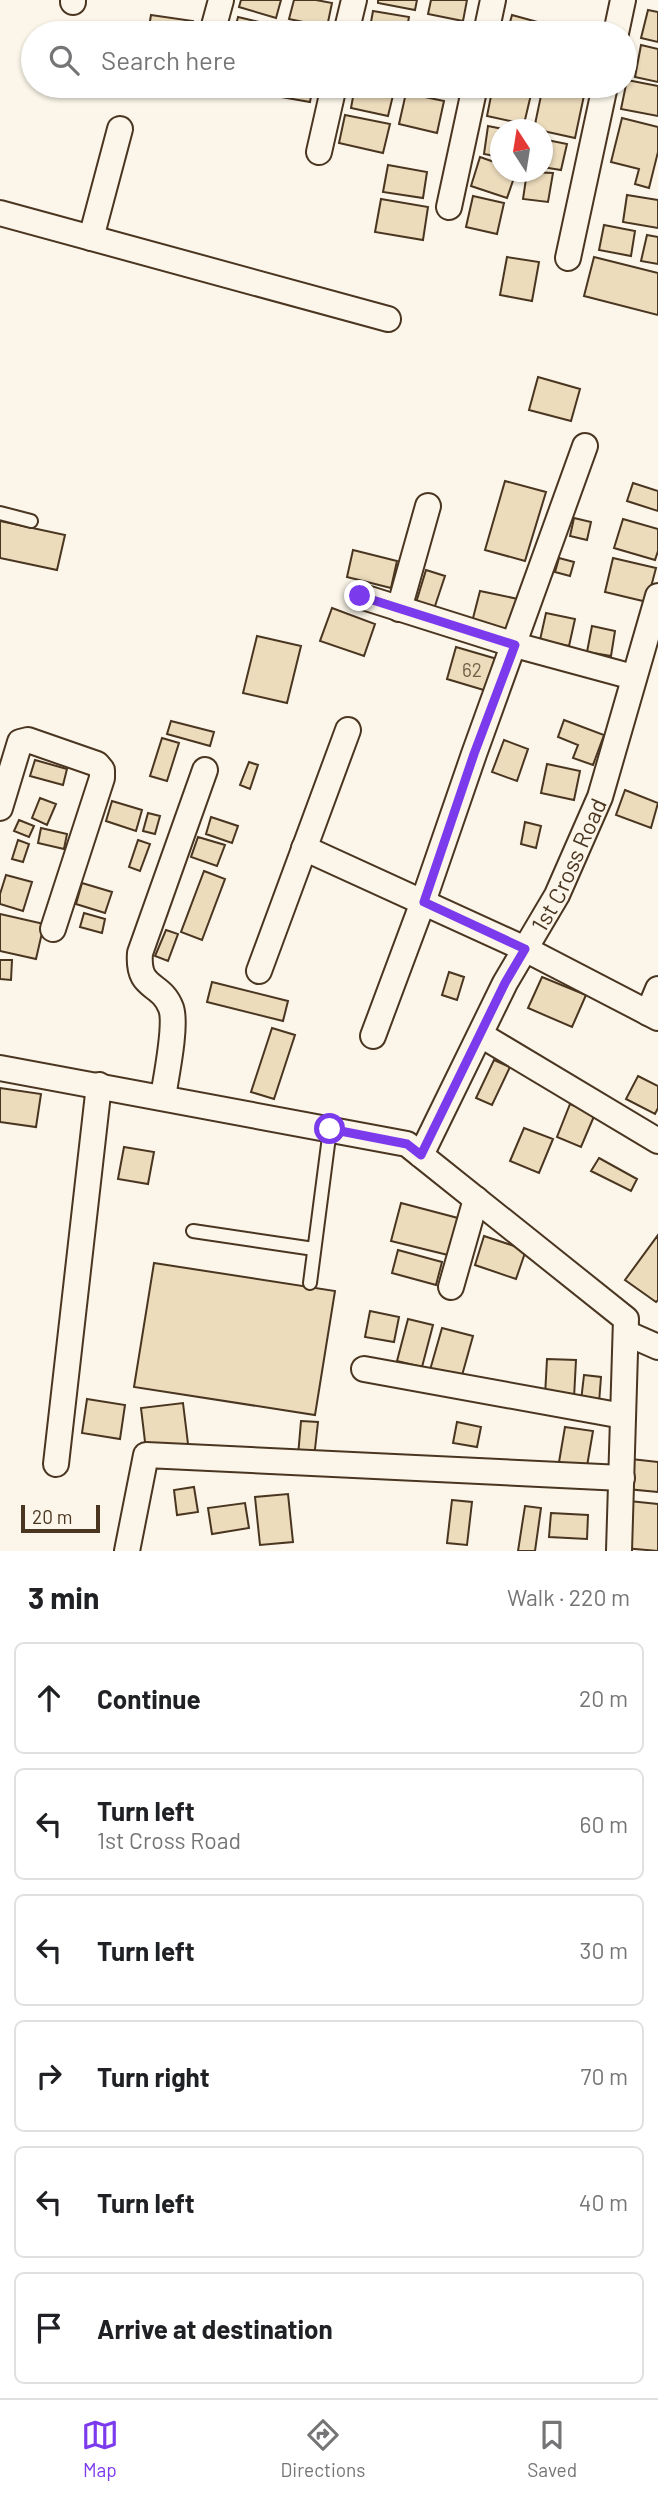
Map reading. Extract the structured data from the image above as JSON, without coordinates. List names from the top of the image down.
{
  "streets": {
    "street": ["1st Cross Road"]
  },
  "house_numbers": ["62"],
  "scale_bar": "20 m",
  "north": "top",
  "page": {
    "search": "Search here",
    "scale": "20 m",
    "heading": ["3 min", "Walk · 220 m"],
    "list": [
      ["Continue", "20 m"],
      ["Turn left", "1st Cross Road", "60 m"],
      ["Turn left", "30 m"],
      ["Turn right", "70 m"],
      ["Turn left", "40 m"],
      "Arrive at destination"
    ],
    "nav": ["Map", "Directions", "Saved"]
  }
}
